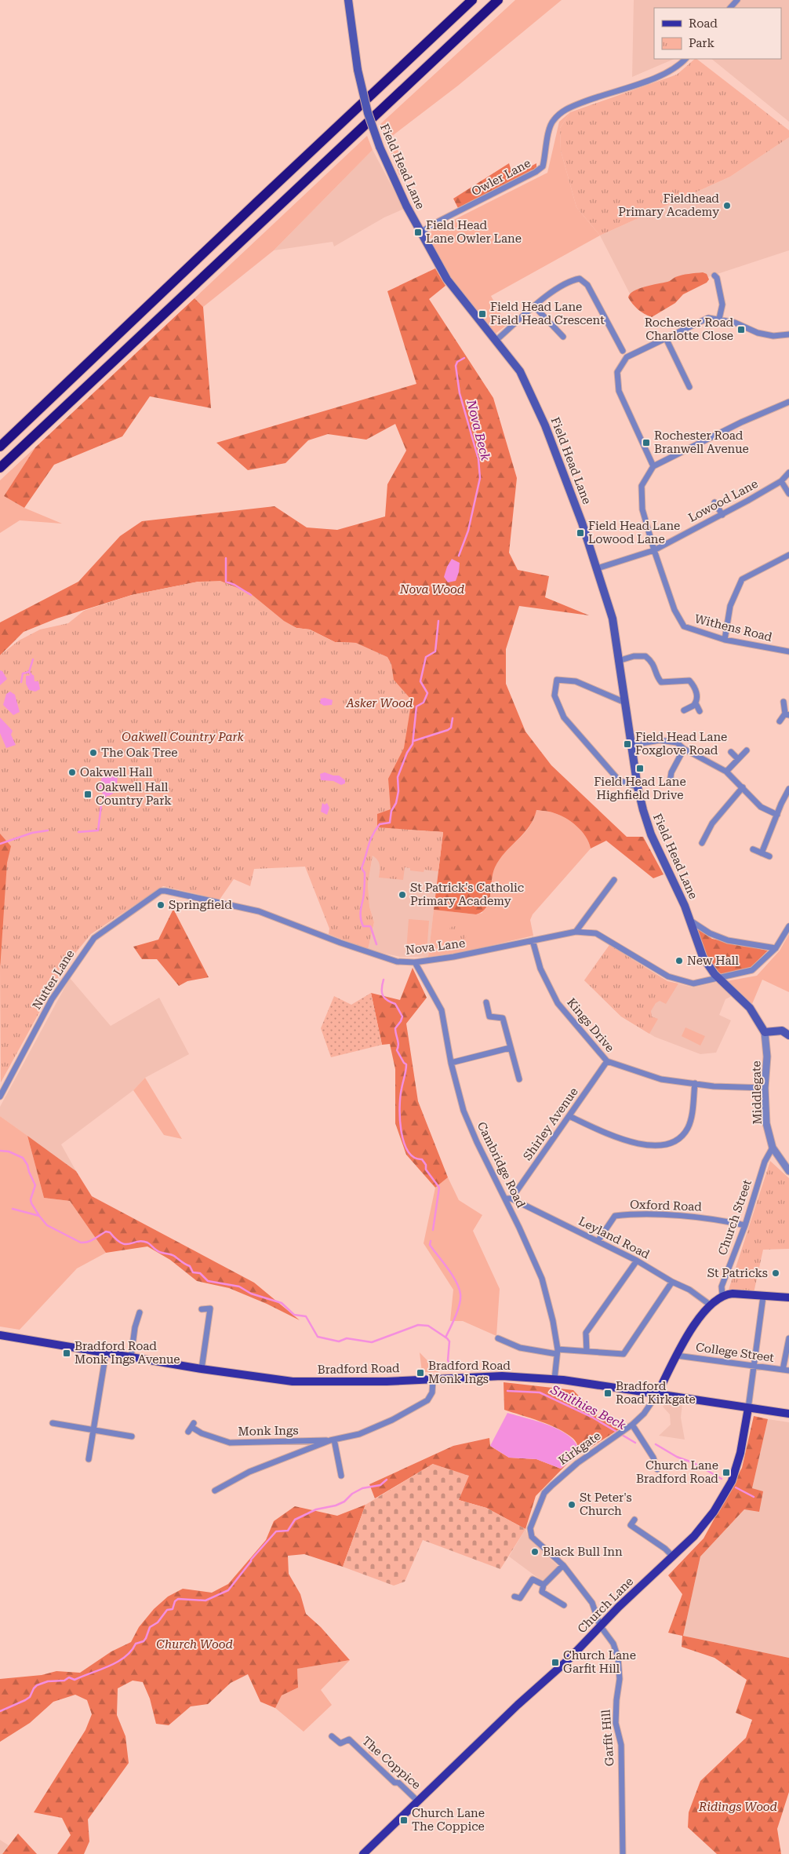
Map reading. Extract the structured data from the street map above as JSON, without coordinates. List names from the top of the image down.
{
  "streets": {
    "main road": [
      "Field Head Lane",
      "Bradford Road",
      "Kirkgate",
      "Church Lane"
    ],
    "street": [
      "Owler Lane",
      "Lowood Lane",
      "Withens Road",
      "Nova Lane",
      "Nutter Lane",
      "Kings Drive",
      "Middlegate",
      "Shirley Avenue",
      "Cambridge Road",
      "Oxford Road",
      "Church Street",
      "Leyland Road",
      "College Street",
      "Monk Ings",
      "Garfit Hill",
      "The Coppice"
    ]
  },
  "crossings": [
    ["Field Head Lane", "Owler Lane"],
    ["Field Head Lane", "Lowood Lane"],
    ["Field Head Lane", "Nova Lane"],
    ["Field Head Lane", "Middlegate"],
    ["Lowood Lane", "Withens Road"],
    ["Nova Lane", "Nutter Lane"],
    ["Nova Lane", "Kings Drive"],
    ["Nova Lane", "Cambridge Road"],
    ["Kings Drive", "Middlegate"],
    ["Kings Drive", "Shirley Avenue"],
    ["Middlegate", "Church Street"],
    ["Shirley Avenue", "Leyland Road"],
    ["Cambridge Road", "Leyland Road"],
    ["Cambridge Road", "Bradford Road"],
    ["Oxford Road", "Church Street"],
    ["Oxford Road", "Leyland Road"],
    ["Church Street", "Kirkgate"],
    ["Leyland Road", "Kirkgate"],
    ["College Street", "Kirkgate"],
    ["Bradford Road", "Monk Ings"],
    ["Bradford Road", "Kirkgate"],
    ["Bradford Road", "Church Lane"],
    ["Kirkgate", "Church Lane"],
    ["Kirkgate", "Garfit Hill"],
    ["Church Lane", "Garfit Hill"],
    ["Church Lane", "The Coppice"]
  ],
  "water": ["Nova Beck", "Smithies Beck"],
  "parks": [
    "Nova Wood",
    "Asker Wood",
    "Oakwell Country Park",
    "Church Wood",
    "Ridings Wood"
  ],
  "places": {
    "other": [
      "Fieldhead Primary Academy",
      "The Oak Tree",
      "Oakwell Hall",
      "St Patrick's Catholic Primary Academy",
      "Springfield",
      "New Hall",
      "St Patricks",
      "St Peter's Church",
      "Black Bull Inn"
    ],
    "transit": [
      "Field Head Lane Owler Lane",
      "Field Head Lane Field Head Crescent",
      "Rochester Road Charlotte Close",
      "Rochester Road Branwell Avenue",
      "Field Head Lane Lowood Lane",
      "Field Head Lane Foxglove Road",
      "Field Head Lane Highfield Drive",
      "Oakwell Hall Country Park",
      "Bradford Road Monk Ings Avenue",
      "Bradford Road Monk Ings",
      "Bradford Road Kirkgate",
      "Church Lane Bradford Road",
      "Church Lane Garfit Hill",
      "Church Lane The Coppice"
    ]
  },
  "legend": ["Road", "Park"]
}
